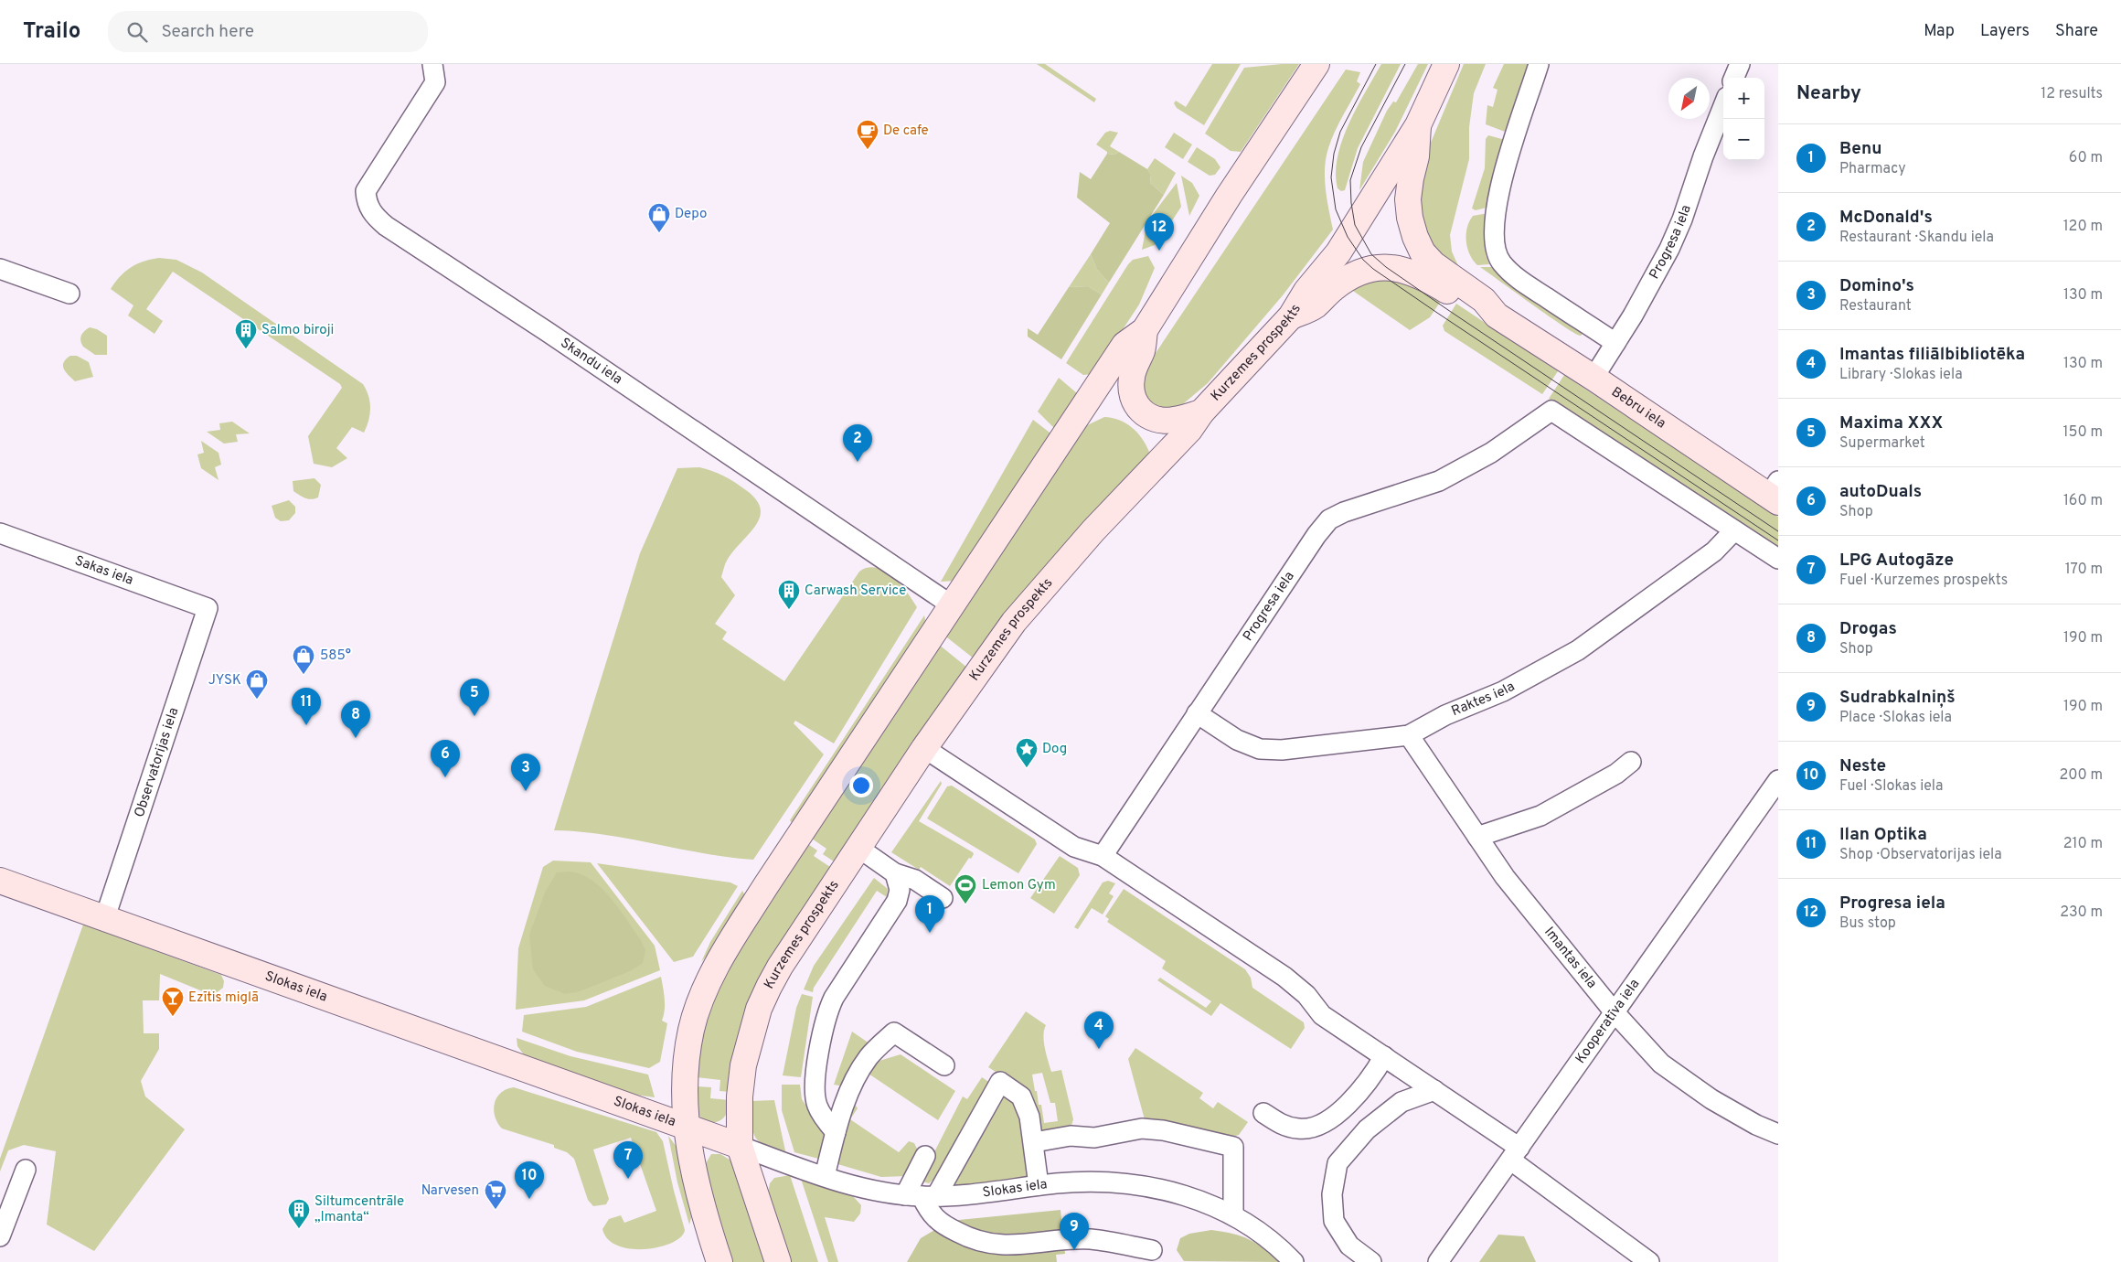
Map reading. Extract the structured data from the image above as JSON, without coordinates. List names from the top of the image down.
{
  "streets": {
    "main road": ["Kurzemes prospekts", "Bebru iela", "Slokas iela"],
    "street": [
      "Progresa iela",
      "Skandu iela",
      "Sakas iela",
      "Raktes iela",
      "Observatorijas iela",
      "Imantas iela",
      "Kooperatīva iela"
    ]
  },
  "crossings": [
    ["Progresa iela", "Bebru iela"],
    ["Progresa iela", "Raktes iela"],
    ["Kurzemes prospekts", "Bebru iela"],
    ["Kurzemes prospekts", "Slokas iela"],
    ["Sakas iela", "Observatorijas iela"],
    ["Raktes iela", "Imantas iela"],
    ["Observatorijas iela", "Slokas iela"],
    ["Imantas iela", "Kooperatīva iela"]
  ],
  "places": {
    "cafe": ["De cafe"],
    "shop": ["Depo", "585°", "JYSK"],
    "building": ["Salmo biroji", "Carwash Service", "Siltumcentrāle „Imanta“"],
    "place": ["Dog"],
    "sports": ["Lemon Gym"],
    "bar": ["Ezītis miglā"],
    "supermarket": ["Narvesen"]
  },
  "north": "bottom left",
  "page": {
    "header": "Trailo",
    "search": "Search here",
    "nav": ["Map", "Layers", "Share"],
    "heading": ["Nearby", "12 results"],
    "map_buttons": ["+", "−"],
    "list": [
      {
        "mark": "1",
        "name": "Benu",
        "note": "Pharmacy",
        "value": "60 m"
      },
      {
        "mark": "2",
        "name": "McDonald's",
        "note": "Restaurant · Skandu iela",
        "value": "120 m"
      },
      {
        "mark": "3",
        "name": "Domino's",
        "note": "Restaurant",
        "value": "130 m"
      },
      {
        "mark": "4",
        "name": "Imantas filiālbibliotēka",
        "note": "Library · Slokas iela",
        "value": "130 m"
      },
      {
        "mark": "5",
        "name": "Maxima XXX",
        "note": "Supermarket",
        "value": "150 m"
      },
      {
        "mark": "6",
        "name": "autoDuals",
        "note": "Shop",
        "value": "160 m"
      },
      {
        "mark": "7",
        "name": "LPG Autogāze",
        "note": "Fuel · Kurzemes prospekts",
        "value": "170 m"
      },
      {
        "mark": "8",
        "name": "Drogas",
        "note": "Shop",
        "value": "190 m"
      },
      {
        "mark": "9",
        "name": "Sudrabkalniņš",
        "note": "Place · Slokas iela",
        "value": "190 m"
      },
      {
        "mark": "10",
        "name": "Neste",
        "note": "Fuel · Slokas iela",
        "value": "200 m"
      },
      {
        "mark": "11",
        "name": "Ilan Optika",
        "note": "Shop · Observatorijas iela",
        "value": "210 m"
      },
      {
        "mark": "12",
        "name": "Progresa iela",
        "note": "Bus stop",
        "value": "230 m"
      }
    ],
    "pins": [
      "12",
      "2",
      "5",
      "11",
      "8",
      "6",
      "3",
      "1",
      "4",
      "7",
      "10",
      "9"
    ]
  }
}
